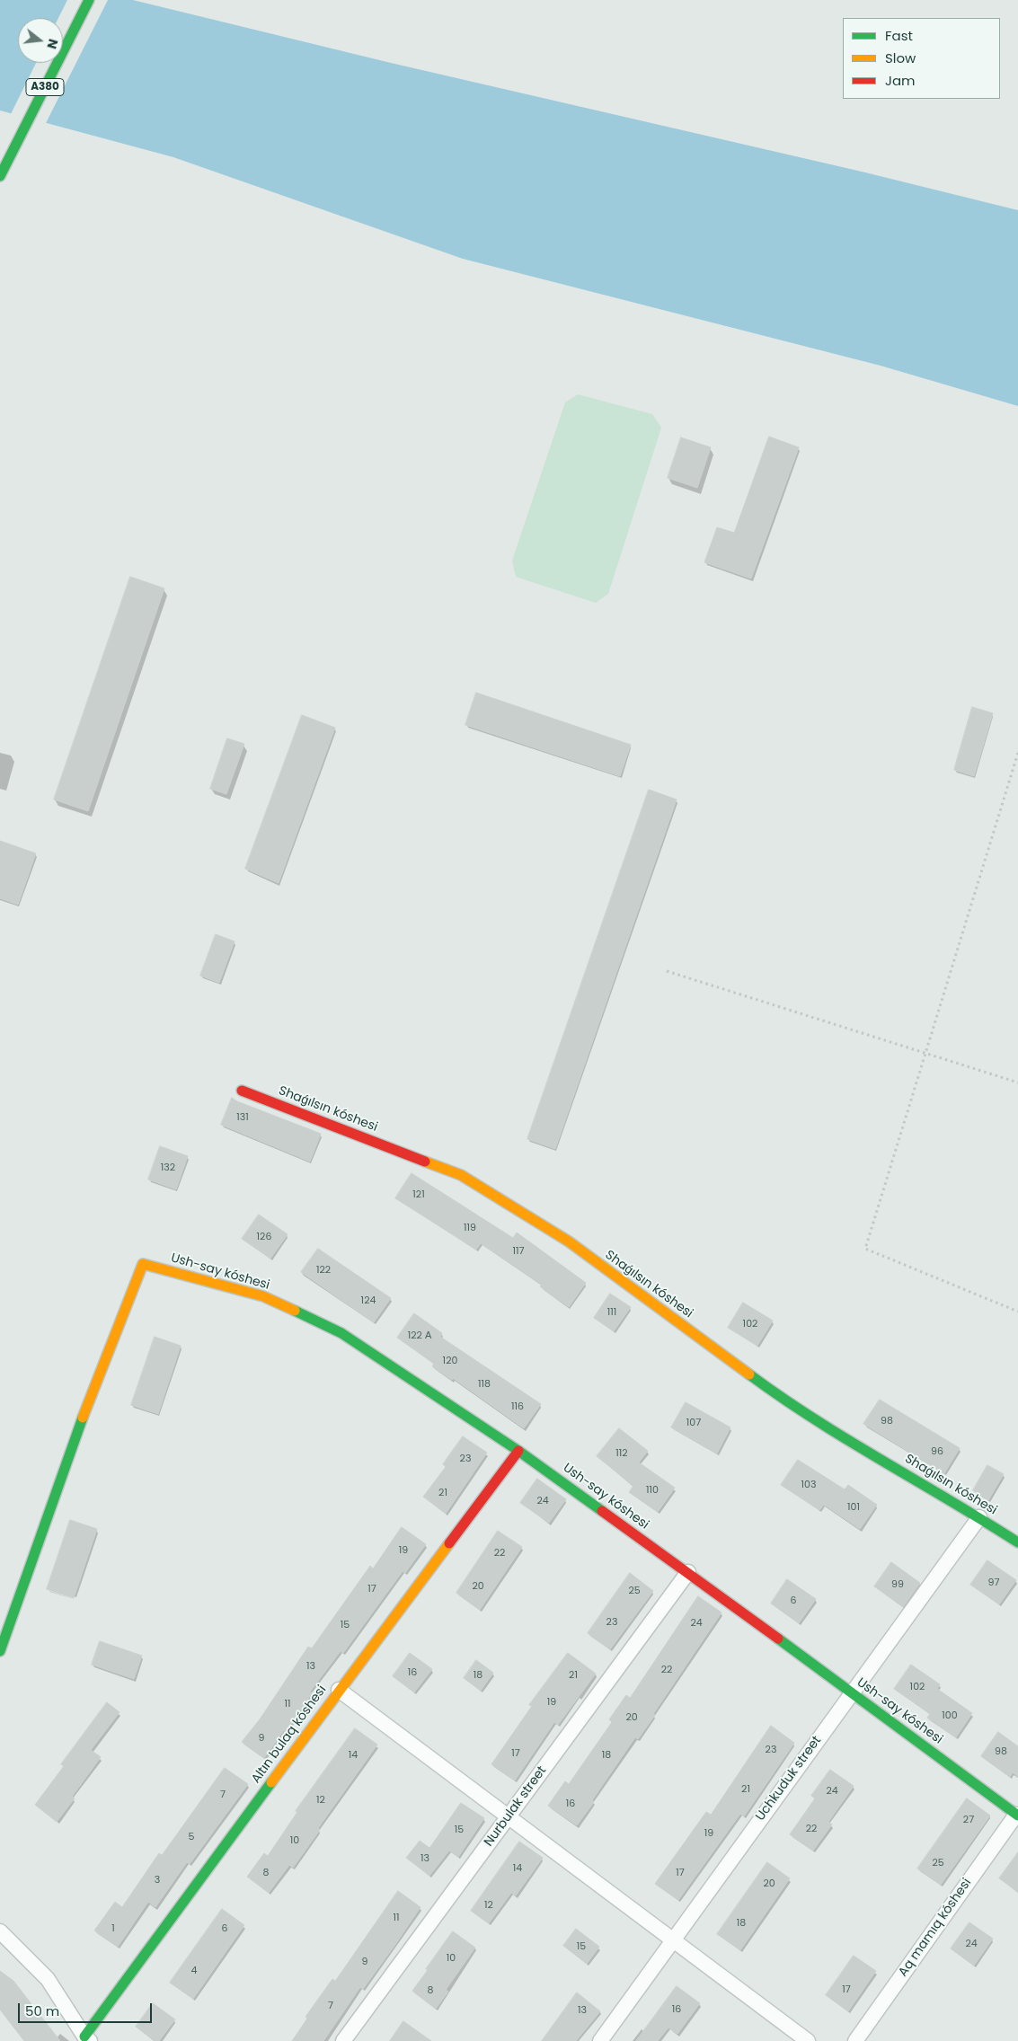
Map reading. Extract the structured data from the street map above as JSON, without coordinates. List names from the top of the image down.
{
  "streets": {
    "main road": [
      "A380",
      "Shaǵılsın kóshesi",
      "Ush-say kóshesi",
      "Altın bulaq kóshesi"
    ],
    "street": ["Uchkuduk street", "Nurbulak street", "Aq mamıq kóshesi"]
  },
  "crossings": [
    ["Shaǵılsın kóshesi", "Uchkuduk street"],
    ["Ush-say kóshesi", "Altın bulaq kóshesi"],
    ["Ush-say kóshesi", "Uchkuduk street"],
    ["Ush-say kóshesi", "Nurbulak street"],
    ["Ush-say kóshesi", "Aq mamıq kóshesi"]
  ],
  "house_numbers": [
    "131",
    "132",
    "121",
    "119",
    "126",
    "117",
    "122",
    "124",
    "111",
    "102",
    "122 А",
    "120",
    "118",
    "116",
    "98",
    "107",
    "96",
    "112",
    "23",
    "103",
    "110",
    "21",
    "24",
    "101",
    "19",
    "22",
    "97",
    "99",
    "20",
    "17",
    "25",
    "6",
    "23",
    "24",
    "15",
    "13",
    "22",
    "16",
    "18",
    "21",
    "102",
    "19",
    "11",
    "100",
    "20",
    "9",
    "23",
    "98",
    "17",
    "14",
    "18",
    "21",
    "24",
    "7",
    "12",
    "16",
    "27",
    "22",
    "15",
    "19",
    "5",
    "10",
    "13",
    "25",
    "14",
    "8",
    "17",
    "3",
    "20",
    "12",
    "11",
    "18",
    "1",
    "6",
    "24",
    "15",
    "10",
    "9",
    "4",
    "17",
    "8",
    "7",
    "16",
    "13"
  ],
  "legend": ["Fast", "Slow", "Jam"],
  "scale_bar": "50 m",
  "north": "right"
}
